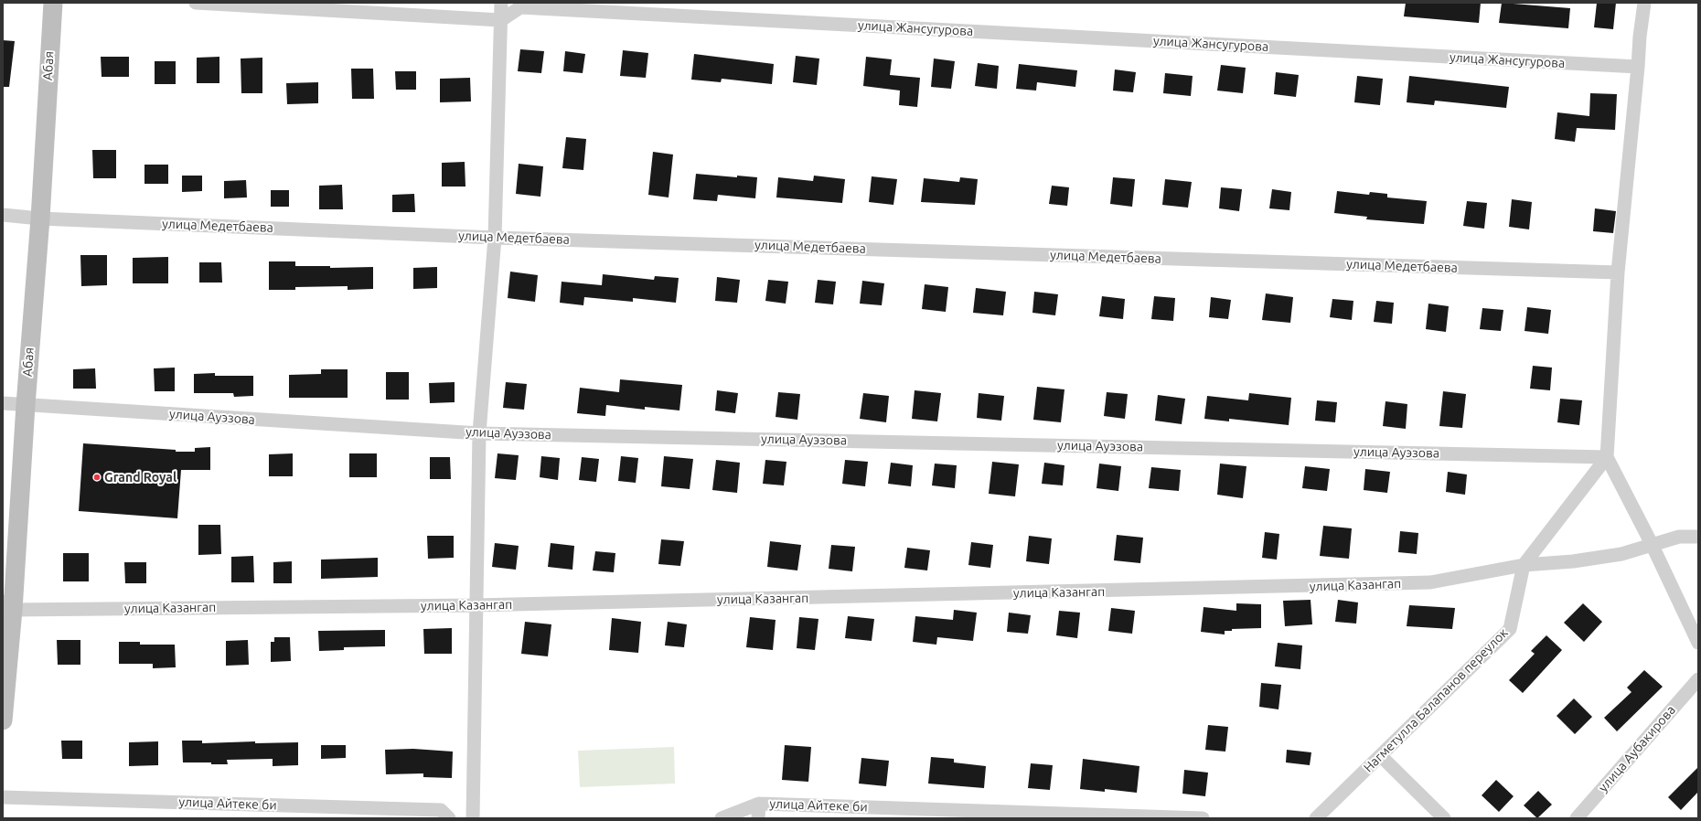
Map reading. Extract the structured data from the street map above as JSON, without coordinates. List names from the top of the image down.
{
  "streets": {
    "street": [
      "улица Жансугурова",
      "Абая",
      "улица Медетбаева",
      "улица Ауэзова",
      "улица Казангап",
      "Нагметулла Балапанов переулок",
      "улица Аубакирова",
      "улица Айтеке би"
    ]
  },
  "crossings": [
    ["Абая", "улица Медетбаева"],
    ["Абая", "улица Ауэзова"],
    ["Абая", "улица Казангап"],
    ["улица Казангап", "Нагметулла Балапанов переулок"]
  ],
  "places": ["Grand Royal"]
}
